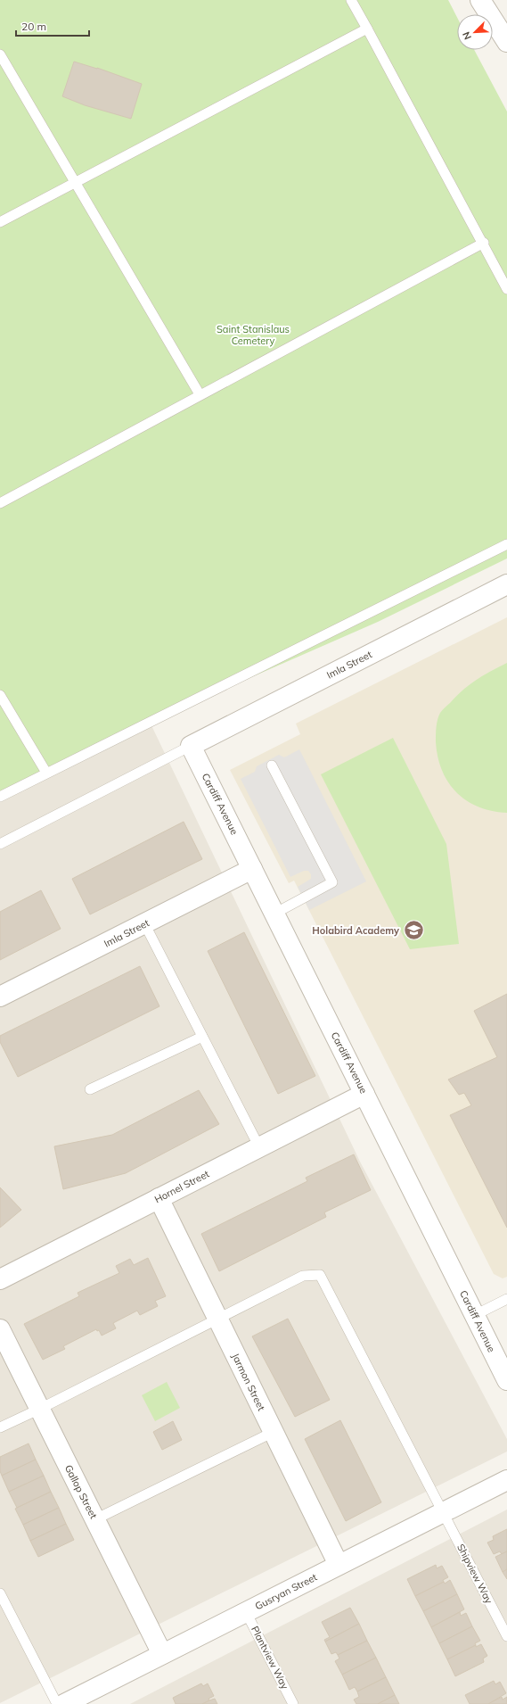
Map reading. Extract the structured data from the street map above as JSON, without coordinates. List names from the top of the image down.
{
  "streets": {
    "street": [
      "Imla Street",
      "Cardiff Avenue",
      "Hornel Street",
      "Jarmon Street",
      "Gallop Street",
      "Gusryan Street"
    ],
    "lane": ["Shipview Way", "Plantview Way"]
  },
  "crossings": [
    ["Imla Street", "Cardiff Avenue"],
    ["Cardiff Avenue", "Hornel Street"],
    ["Hornel Street", "Jarmon Street"],
    ["Jarmon Street", "Shipview Way"],
    ["Jarmon Street", "Gusryan Street"],
    ["Gallop Street", "Gusryan Street"],
    ["Shipview Way", "Gusryan Street"],
    ["Gusryan Street", "Plantview Way"]
  ],
  "parks": ["Saint Stanislaus Cemetery"],
  "places": {
    "school or university": ["Holabird Academy"]
  },
  "scale_bar": "20 m",
  "north": "bottom left"
}
